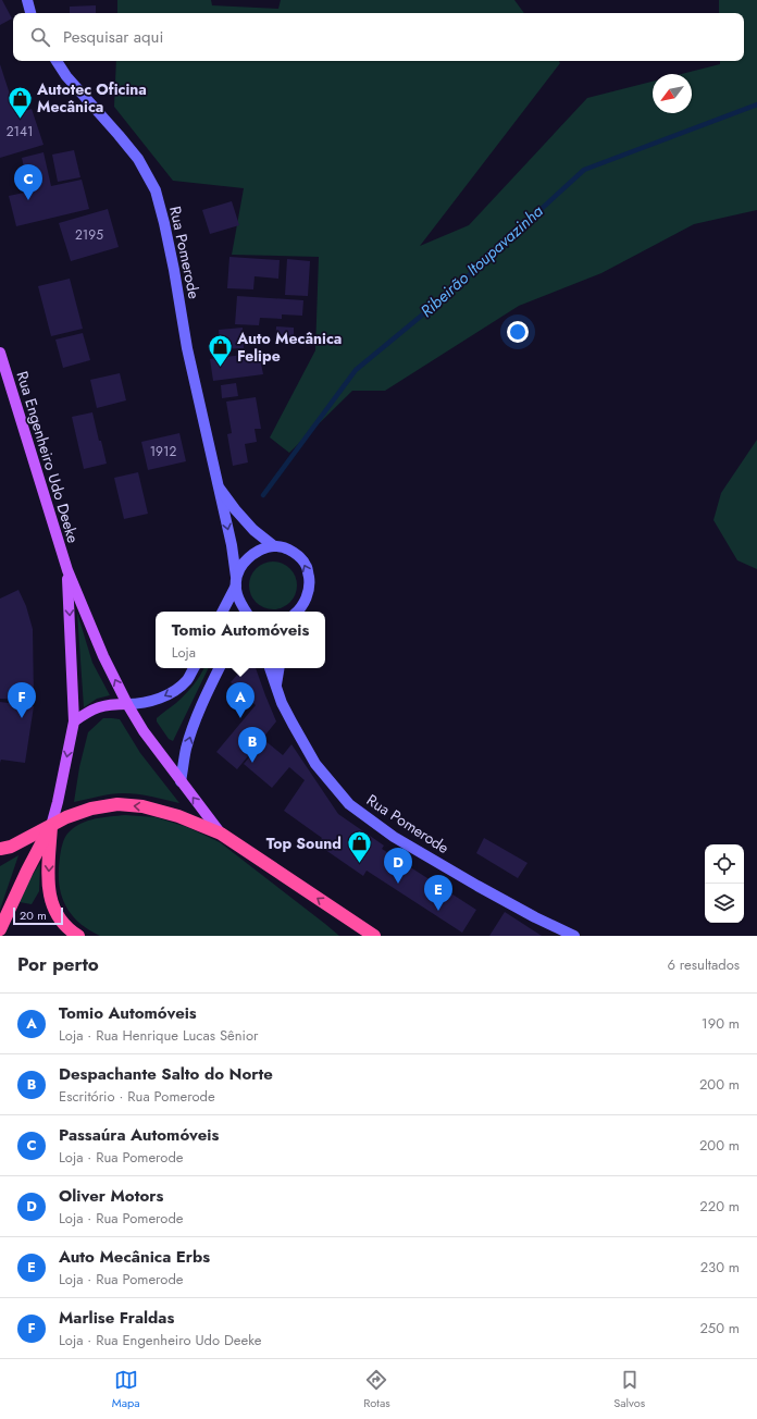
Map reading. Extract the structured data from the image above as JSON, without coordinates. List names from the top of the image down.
{
  "streets": {
    "main road": ["Rua Engenheiro Udo Deeke"],
    "street": ["Rua Pomerode"]
  },
  "water": ["Ribeirão Itoupavazinha"],
  "places": {
    "shop": ["Autotec Oficina Mecânica", "Auto Mecânica Felipe", "Top Sound"]
  },
  "house_numbers": ["2141", "2195", "1912"],
  "scale_bar": "20 m",
  "north": "bottom left",
  "page": {
    "search": "Pesquisar aqui",
    "pins": [
      "C",
      "A",
      "F",
      "B",
      "D",
      "E"
    ],
    "popup": ["Tomio Automóveis", "Loja"],
    "scale": "20 m",
    "heading": ["Por perto", "6 resultados"],
    "list": [
      {
        "mark": "A",
        "name": "Tomio Automóveis",
        "note": "Loja · Rua Henrique Lucas Sênior",
        "value": "190 m"
      },
      {
        "mark": "B",
        "name": "Despachante Salto do Norte",
        "note": "Escritório · Rua Pomerode",
        "value": "200 m"
      },
      {
        "mark": "C",
        "name": "Passaúra Automóveis",
        "note": "Loja · Rua Pomerode",
        "value": "200 m"
      },
      {
        "mark": "D",
        "name": "Oliver Motors",
        "note": "Loja · Rua Pomerode",
        "value": "220 m"
      },
      {
        "mark": "E",
        "name": "Auto Mecânica Erbs",
        "note": "Loja · Rua Pomerode",
        "value": "230 m"
      },
      {
        "mark": "F",
        "name": "Marlise Fraldas",
        "note": "Loja · Rua Engenheiro Udo Deeke",
        "value": "250 m"
      }
    ],
    "nav": ["Mapa", "Rotas", "Salvos"]
  }
}
